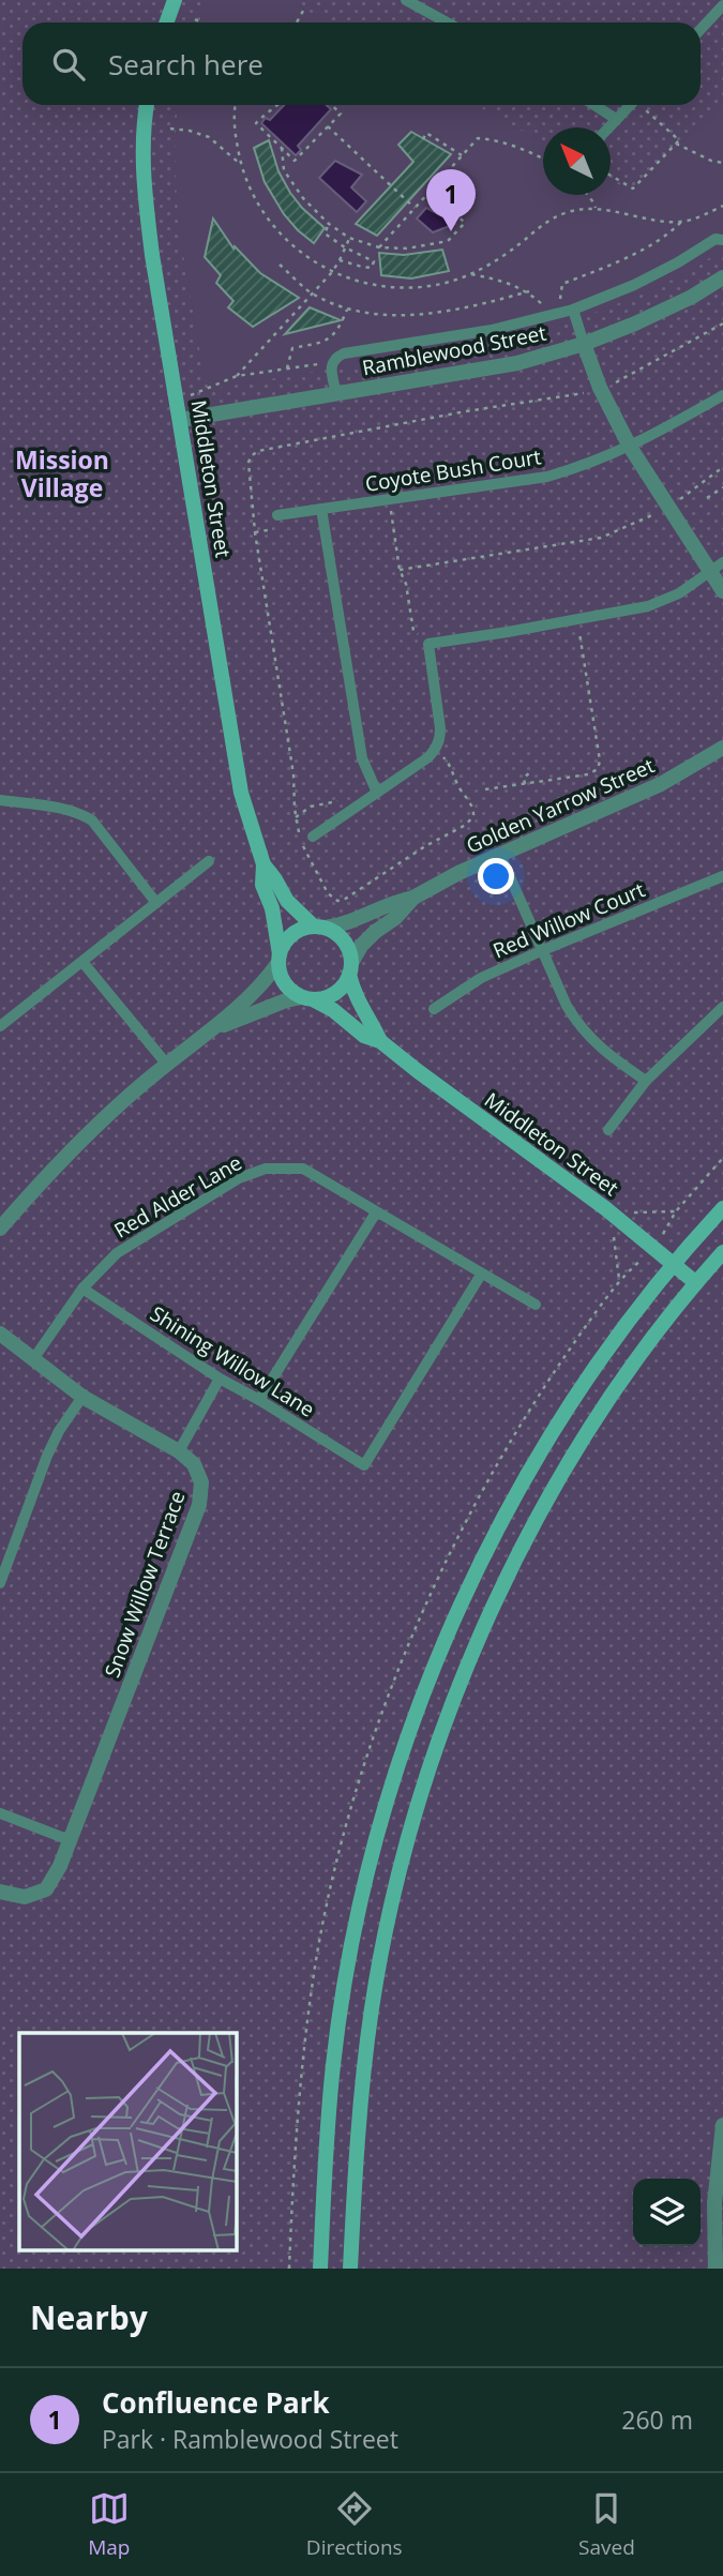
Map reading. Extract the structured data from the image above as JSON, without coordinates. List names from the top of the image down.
{
  "streets": {
    "street": [
      "Ramblewood Street",
      "Middleton Street",
      "Golden Yarrow Street",
      "Snow Willow Terrace"
    ],
    "lane": [
      "Coyote Bush Court",
      "Red Willow Court",
      "Red Alder Lane",
      "Shining Willow Lane"
    ]
  },
  "crossings": [
    ["Ramblewood Street", "Middleton Street"],
    ["Middleton Street", "Golden Yarrow Street"],
    ["Red Alder Lane", "Shining Willow Lane"],
    ["Red Alder Lane", "Snow Willow Terrace"]
  ],
  "districts": ["Mission Village"],
  "north": "top left",
  "page": {
    "search": "Search here",
    "pins": "1",
    "heading": "Nearby",
    "list": [
      {
        "mark": "1",
        "name": "Confluence Park",
        "note": "Park · Ramblewood Street",
        "value": "260 m"
      }
    ],
    "nav": ["Map", "Directions", "Saved"]
  }
}
